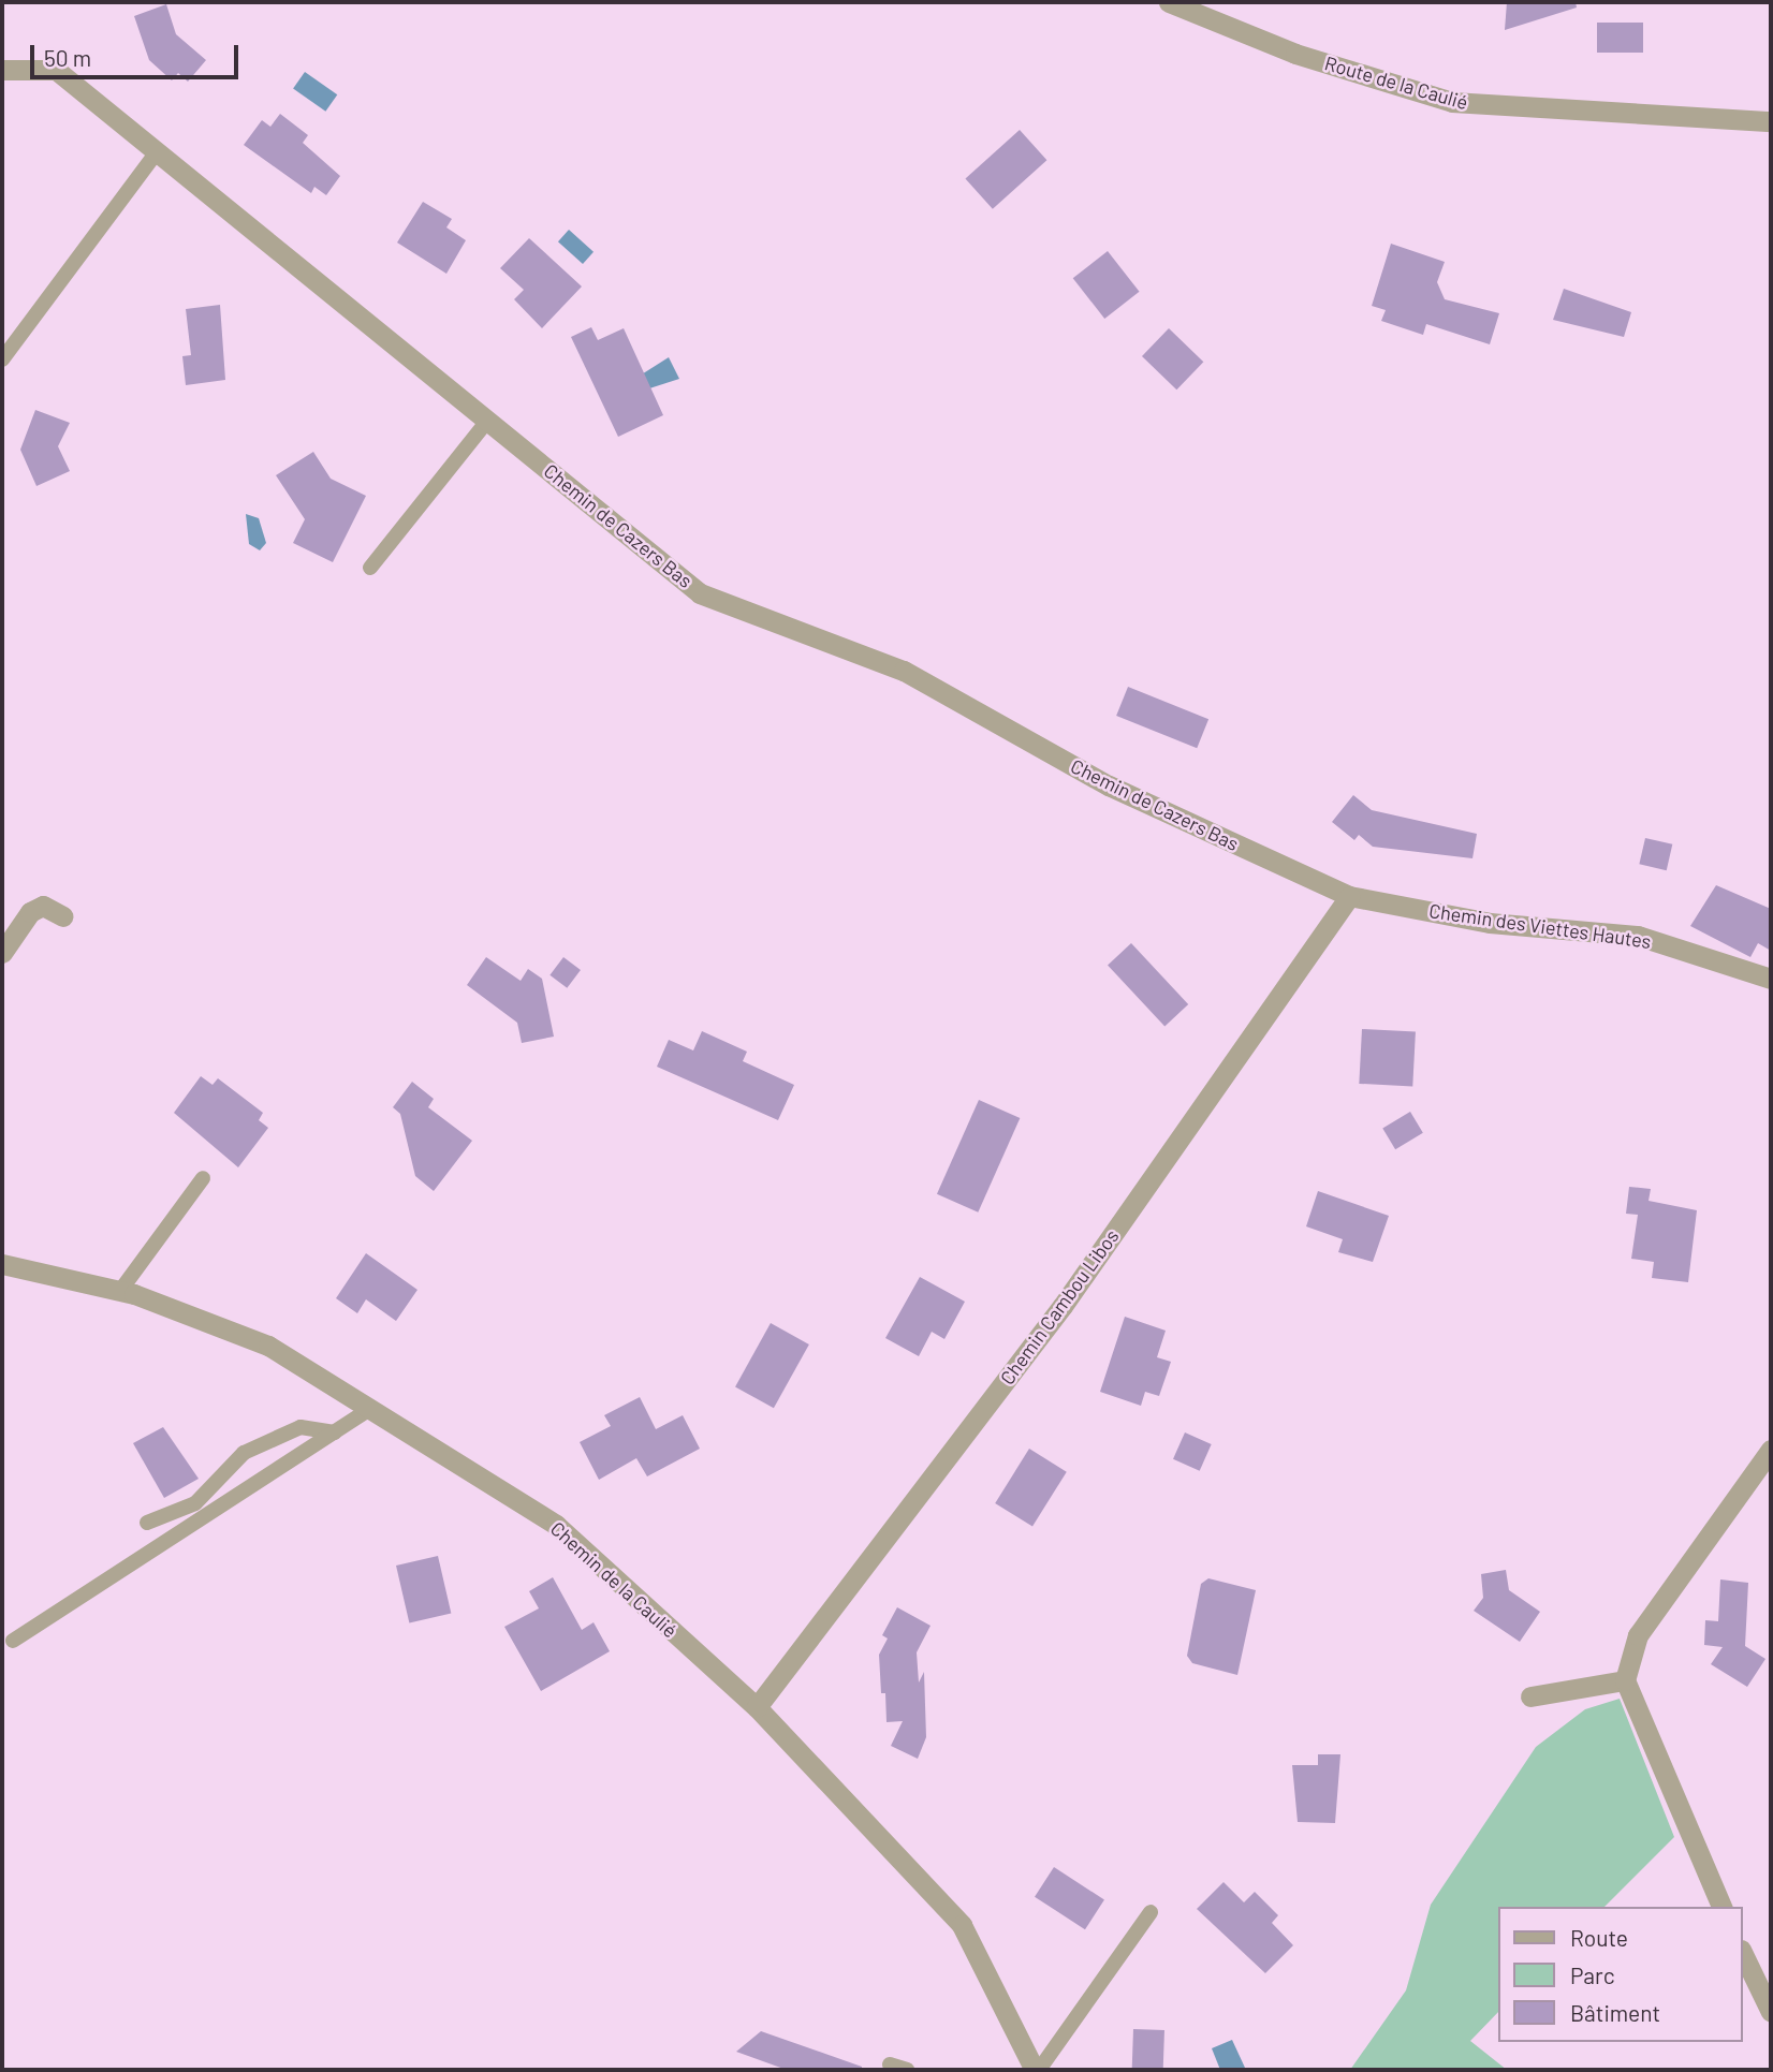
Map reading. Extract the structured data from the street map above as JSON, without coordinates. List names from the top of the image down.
{
  "streets": {
    "street": [
      "Route de la Caulié",
      "Chemin de Cazers Bas",
      "Chemin des Viettes Hautes",
      "Chemin Cambou Libos",
      "Chemin de la Caulié"
    ]
  },
  "crossings": [
    ["Chemin de Cazers Bas", "Chemin des Viettes Hautes"],
    ["Chemin de Cazers Bas", "Chemin Cambou Libos"],
    ["Chemin des Viettes Hautes", "Chemin Cambou Libos"],
    ["Chemin Cambou Libos", "Chemin de la Caulié"]
  ],
  "legend": ["Route", "Parc", "Bâtiment"],
  "scale_bar": "50 m"
}
